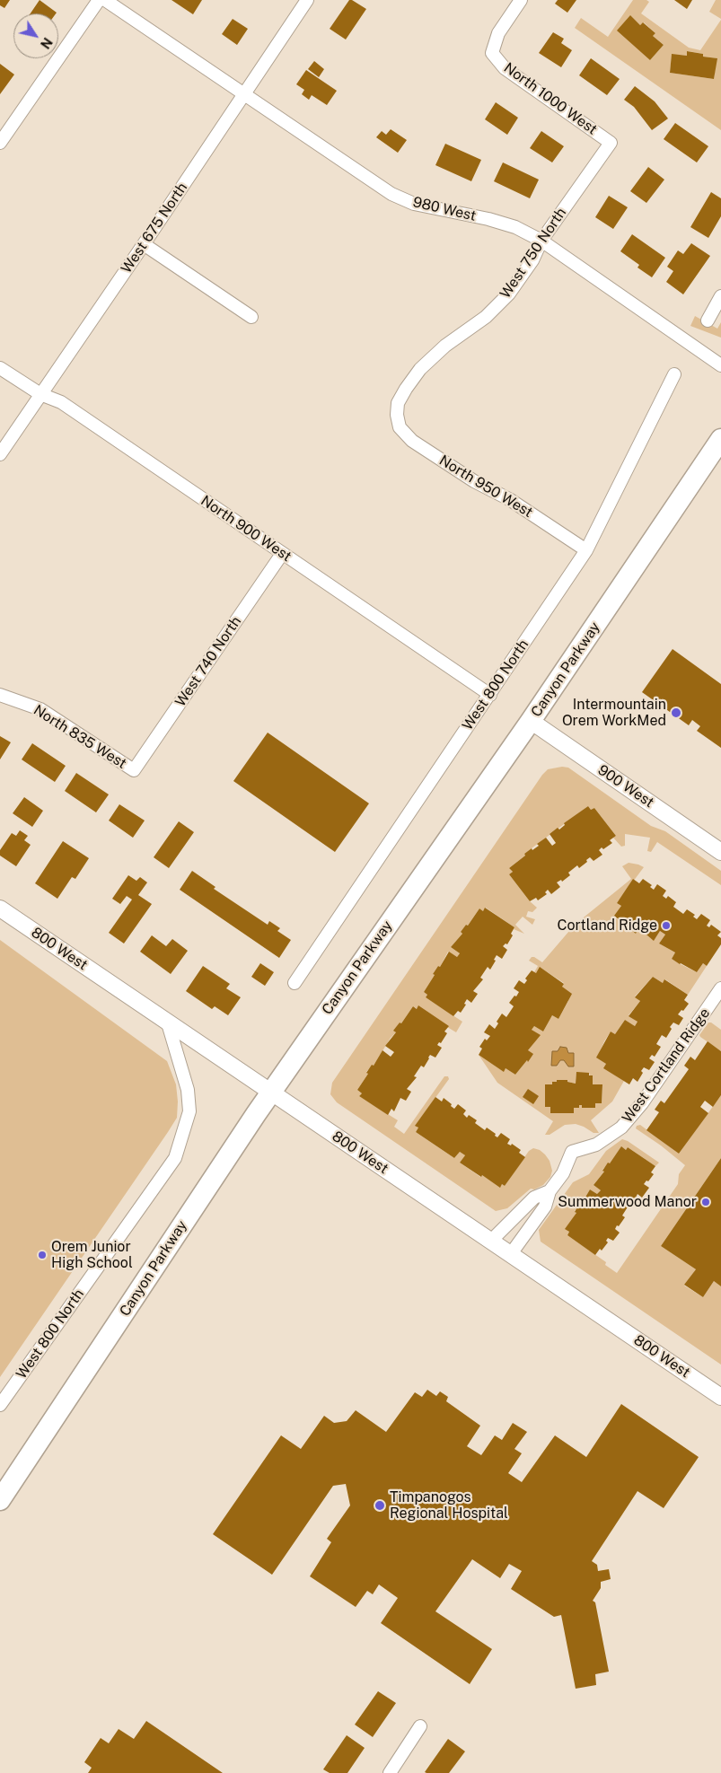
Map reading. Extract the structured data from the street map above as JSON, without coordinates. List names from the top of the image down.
{
  "streets": {
    "highway": ["Canyon Parkway"],
    "street": [
      "North 1000 West",
      "980 West",
      "West 675 North",
      "West 750 North",
      "North 950 West",
      "North 900 West",
      "West 740 North",
      "West 800 North",
      "North 835 West",
      "900 West",
      "800 West",
      "West Cortland Ridge"
    ]
  },
  "crossings": [
    ["North 1000 West", "West 750 North"],
    ["980 West", "West 675 North"],
    ["980 West", "West 750 North"],
    ["West 675 North", "North 900 West"],
    ["West 750 North", "North 950 West"],
    ["North 950 West", "West 800 North"],
    ["North 900 West", "West 740 North"],
    ["North 900 West", "West 800 North"],
    ["West 740 North", "North 835 West"],
    ["Canyon Parkway", "900 West"],
    ["Canyon Parkway", "800 West"],
    ["West 800 North", "800 West"],
    ["800 West", "West Cortland Ridge"]
  ],
  "places": [
    "Intermountain Orem WorkMed",
    "Cortland Ridge",
    "Summerwood Manor",
    "Orem Junior High School",
    "Timpanogos Regional Hospital"
  ],
  "north": "bottom right"
}
